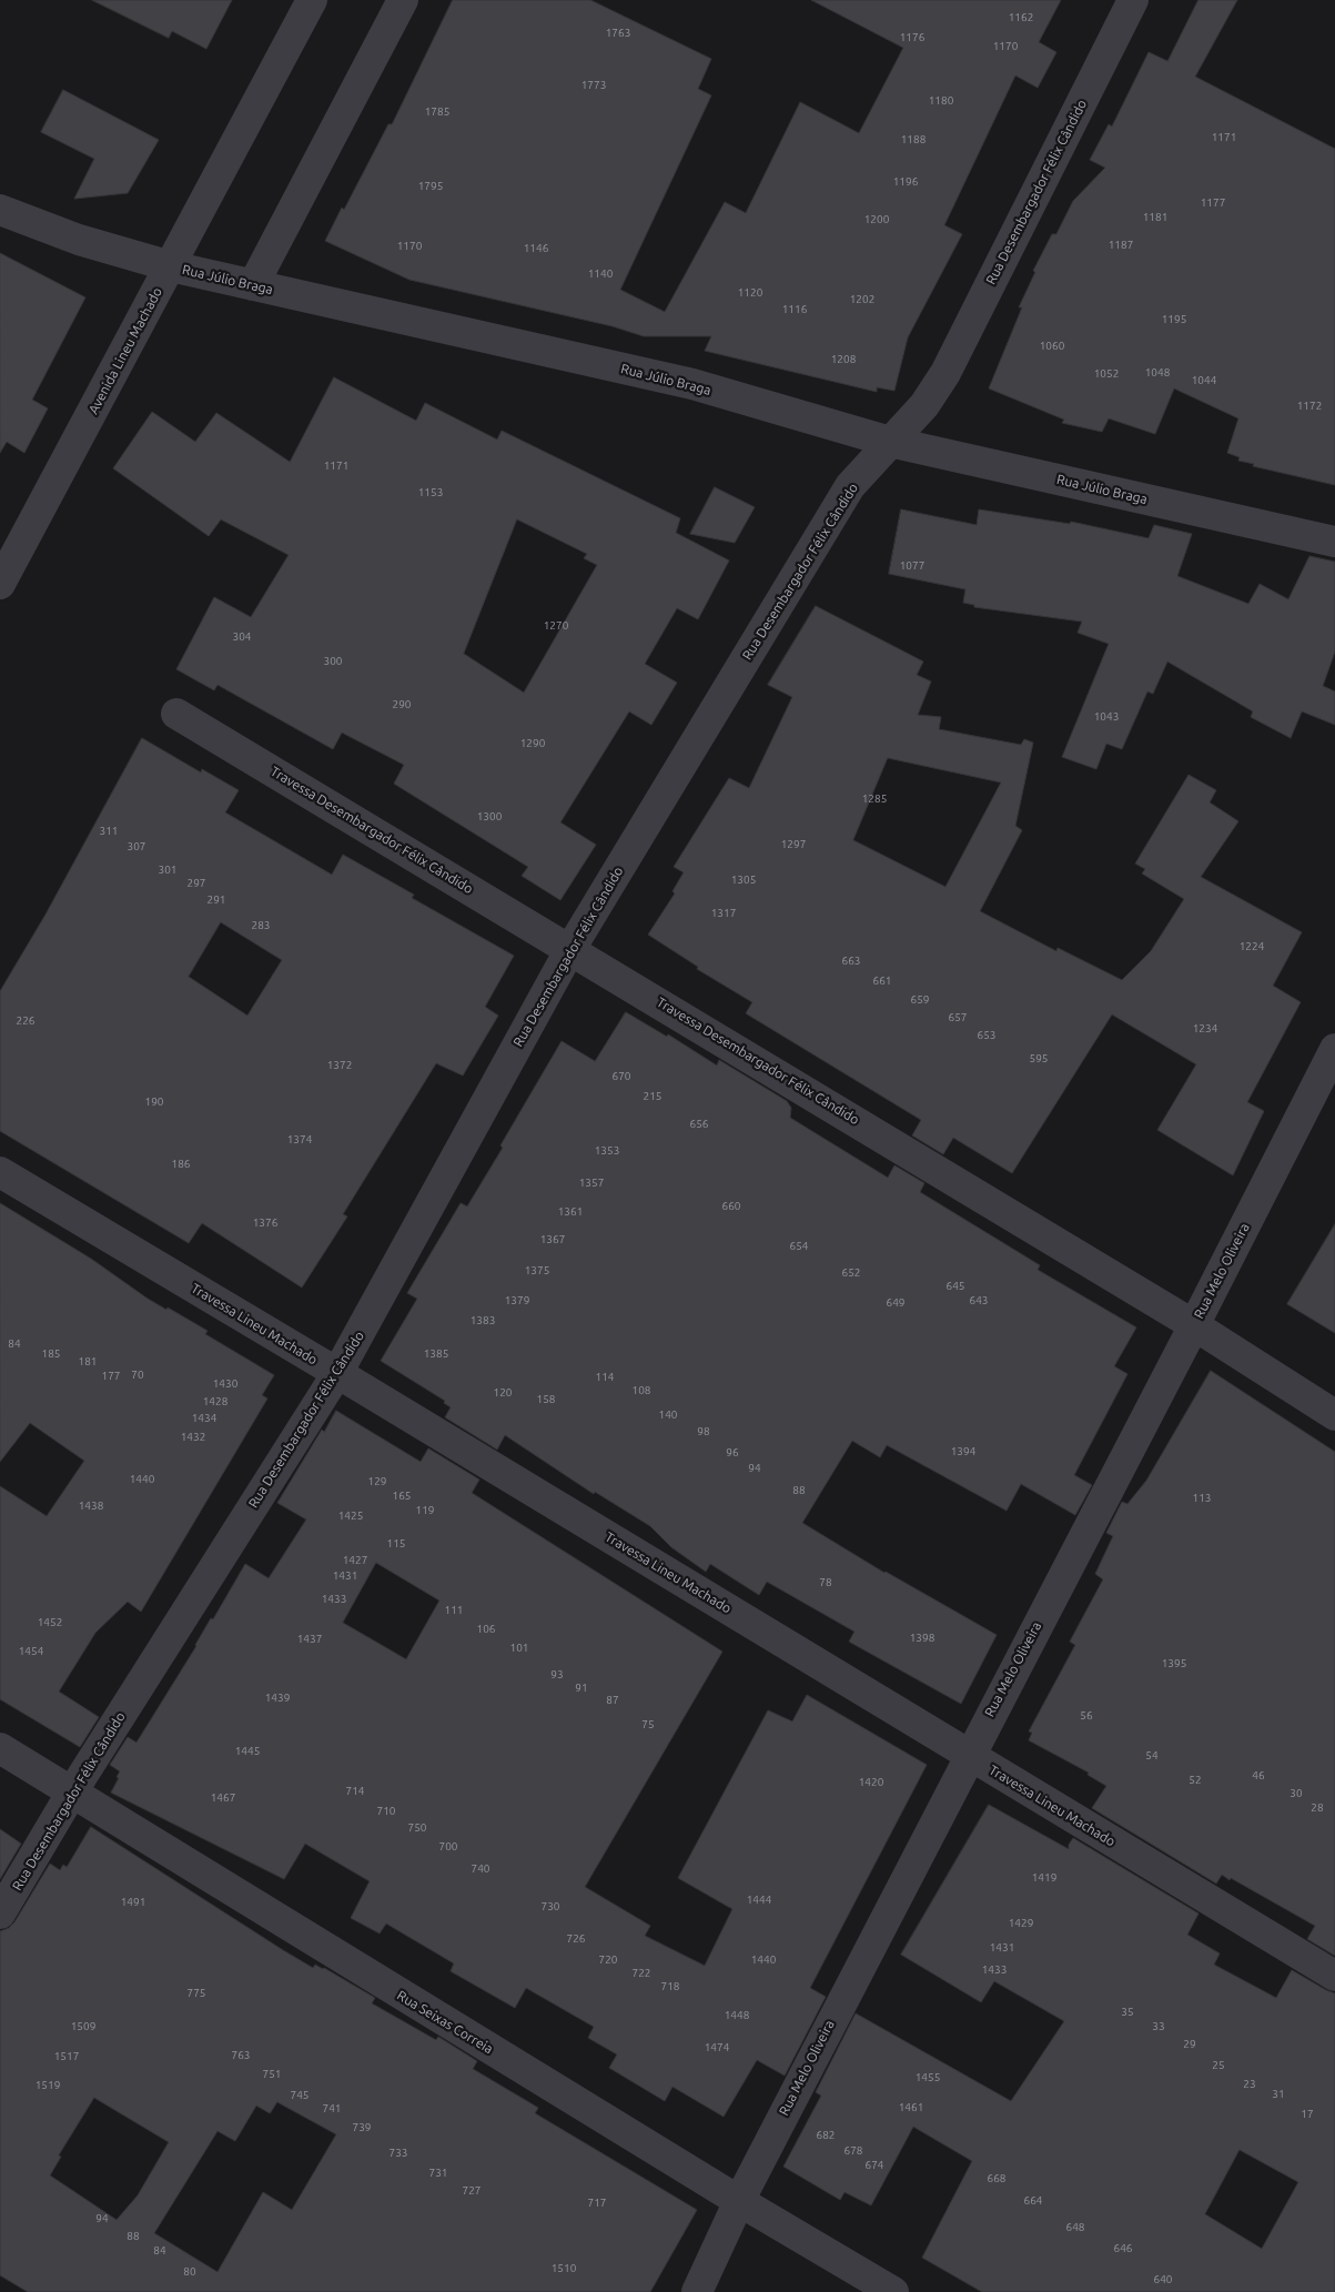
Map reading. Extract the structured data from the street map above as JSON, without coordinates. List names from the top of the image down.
{
  "streets": {
    "street": [
      "Rua Desembargador Félix Cândido",
      "Rua Júlio Braga",
      "Avenida Lineu Machado",
      "Travessa Desembargador Félix Cândido",
      "Rua Melo Oliveira",
      "Travessa Lineu Machado",
      "Rua Seixas Correia"
    ]
  },
  "crossings": [
    ["Rua Desembargador Félix Cândido", "Rua Júlio Braga"],
    ["Rua Desembargador Félix Cândido", "Travessa Desembargador Félix Cândido"],
    ["Rua Desembargador Félix Cândido", "Travessa Lineu Machado"],
    ["Rua Desembargador Félix Cândido", "Rua Seixas Correia"],
    ["Rua Júlio Braga", "Avenida Lineu Machado"],
    ["Travessa Desembargador Félix Cândido", "Rua Melo Oliveira"],
    ["Rua Melo Oliveira", "Travessa Lineu Machado"],
    ["Rua Melo Oliveira", "Rua Seixas Correia"]
  ],
  "house_numbers": [
    "1162",
    "1763",
    "1176",
    "1170",
    "1773",
    "1180",
    "1785",
    "1171",
    "1188",
    "1196",
    "1795",
    "1177",
    "1181",
    "1200",
    "1187",
    "1170",
    "1146",
    "1140",
    "1120",
    "1202",
    "1116",
    "1195",
    "1060",
    "1208",
    "1048",
    "1052",
    "1044",
    "1172",
    "1171",
    "1153",
    "1077",
    "1270",
    "304",
    "300",
    "290",
    "1043",
    "1290",
    "1285",
    "1300",
    "311",
    "1297",
    "307",
    "301",
    "1305",
    "297",
    "291",
    "1317",
    "283",
    "1224",
    "663",
    "661",
    "659",
    "657",
    "226",
    "1234",
    "653",
    "595",
    "1372",
    "670",
    "215",
    "190",
    "656",
    "1374",
    "1353",
    "186",
    "1357",
    "660",
    "1361",
    "1376",
    "1367",
    "654",
    "1375",
    "652",
    "645",
    "1379",
    "643",
    "649",
    "1383",
    "84",
    "185",
    "1385",
    "181",
    "70",
    "177",
    "114",
    "1430",
    "108",
    "120",
    "158",
    "1428",
    "140",
    "1434",
    "98",
    "1432",
    "1394",
    "96",
    "94",
    "1440",
    "129",
    "88",
    "165",
    "113",
    "1438",
    "119",
    "1425",
    "115",
    "1427",
    "1431",
    "78",
    "1433",
    "111",
    "1452",
    "106",
    "1398",
    "1437",
    "101",
    "1454",
    "1395",
    "93",
    "91",
    "1439",
    "87",
    "56",
    "75",
    "1445",
    "54",
    "46",
    "52",
    "1420",
    "714",
    "30",
    "1467",
    "28",
    "710",
    "750",
    "700",
    "740",
    "1419",
    "1444",
    "1491",
    "730",
    "1429",
    "726",
    "1431",
    "720",
    "1440",
    "1433",
    "722",
    "718",
    "775",
    "35",
    "1448",
    "1509",
    "33",
    "29",
    "1474",
    "763",
    "1517",
    "25",
    "751",
    "1455",
    "23",
    "1519",
    "31",
    "745",
    "1461",
    "741",
    "17",
    "739",
    "682",
    "678",
    "733",
    "674",
    "731",
    "668",
    "727",
    "664",
    "717",
    "94",
    "648",
    "88",
    "646",
    "84",
    "1510",
    "80",
    "640"
  ]
}
